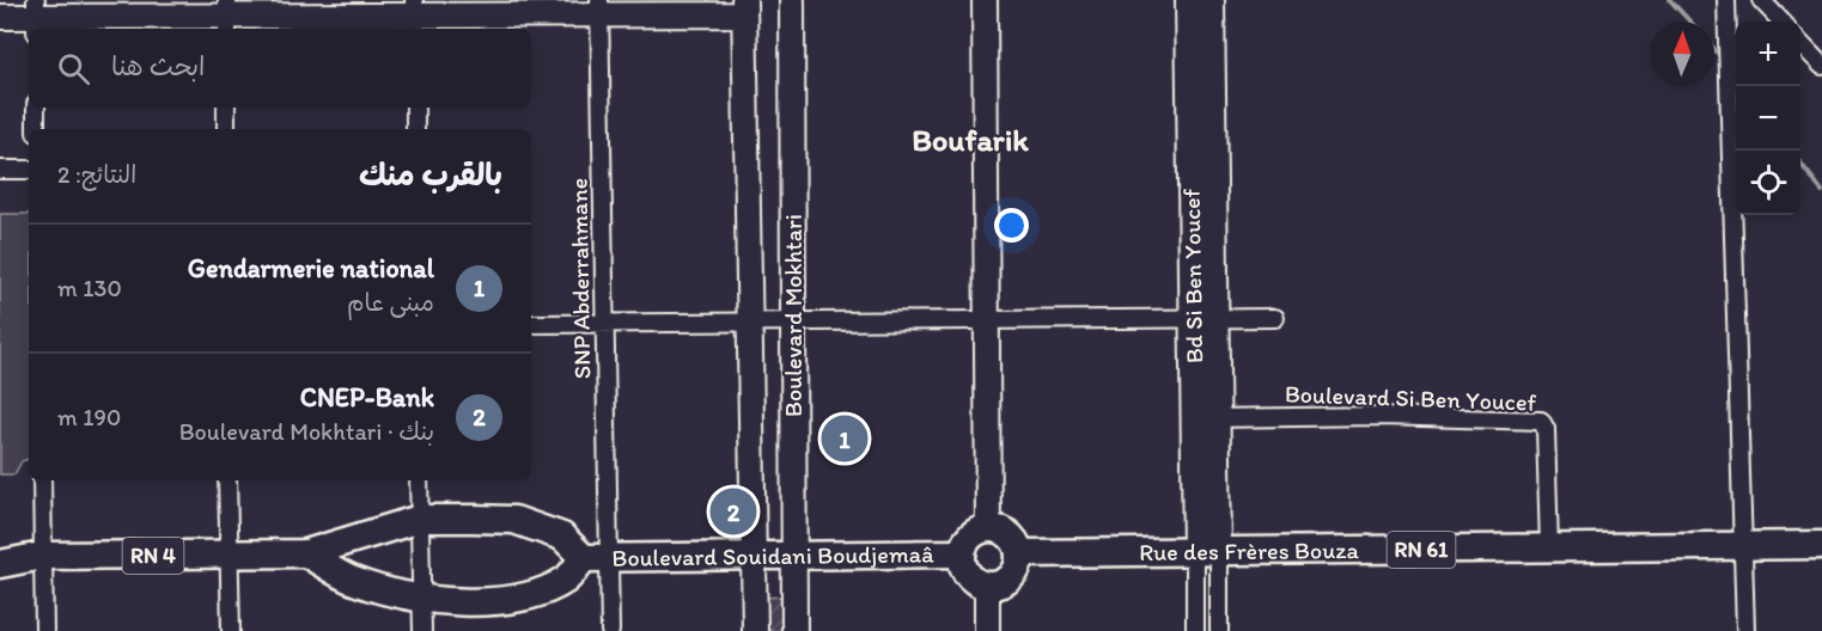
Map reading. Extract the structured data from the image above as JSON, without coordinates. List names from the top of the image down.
{
  "streets": {
    "main road": [
      "RN 61",
      "Rue des Frères Bouza",
      "Boulevard Souidani Boudjemaâ",
      "RN 4"
    ],
    "street": [
      "Bd Si Ben Youcef",
      "SNP Abderrahmane",
      "Boulevard Mokhtari",
      "Boulevard Si Ben Youcef"
    ]
  },
  "crossings": [
    ["Bd Si Ben Youcef", "Boulevard Si Ben Youcef"],
    ["Bd Si Ben Youcef", "Rue des Frères Bouza"],
    ["SNP Abderrahmane", "Boulevard Souidani Boudjemaâ"],
    ["SNP Abderrahmane", "RN 4"],
    ["Boulevard Mokhtari", "Boulevard Souidani Boudjemaâ"],
    ["Boulevard Si Ben Youcef", "Rue des Frères Bouza"],
    ["Rue des Frères Bouza", "Boulevard Souidani Boudjemaâ"],
    ["Boulevard Souidani Boudjemaâ", "RN 4"]
  ],
  "districts": ["Boufarik"],
  "north": "top",
  "page": {
    "map_buttons": ["+", "−"],
    "search": "ابحث هنا",
    "heading": ["بالقرب منك", "النتائج: 2"],
    "list": [
      {
        "mark": "1",
        "name": "Gendarmerie national",
        "note": "مبنى عام",
        "value": "130 m"
      },
      {
        "mark": "2",
        "name": "CNEP-Bank",
        "note": "بنك · Boulevard Mokhtari",
        "value": "190 m"
      }
    ],
    "pins": ["1", "2"]
  }
}
